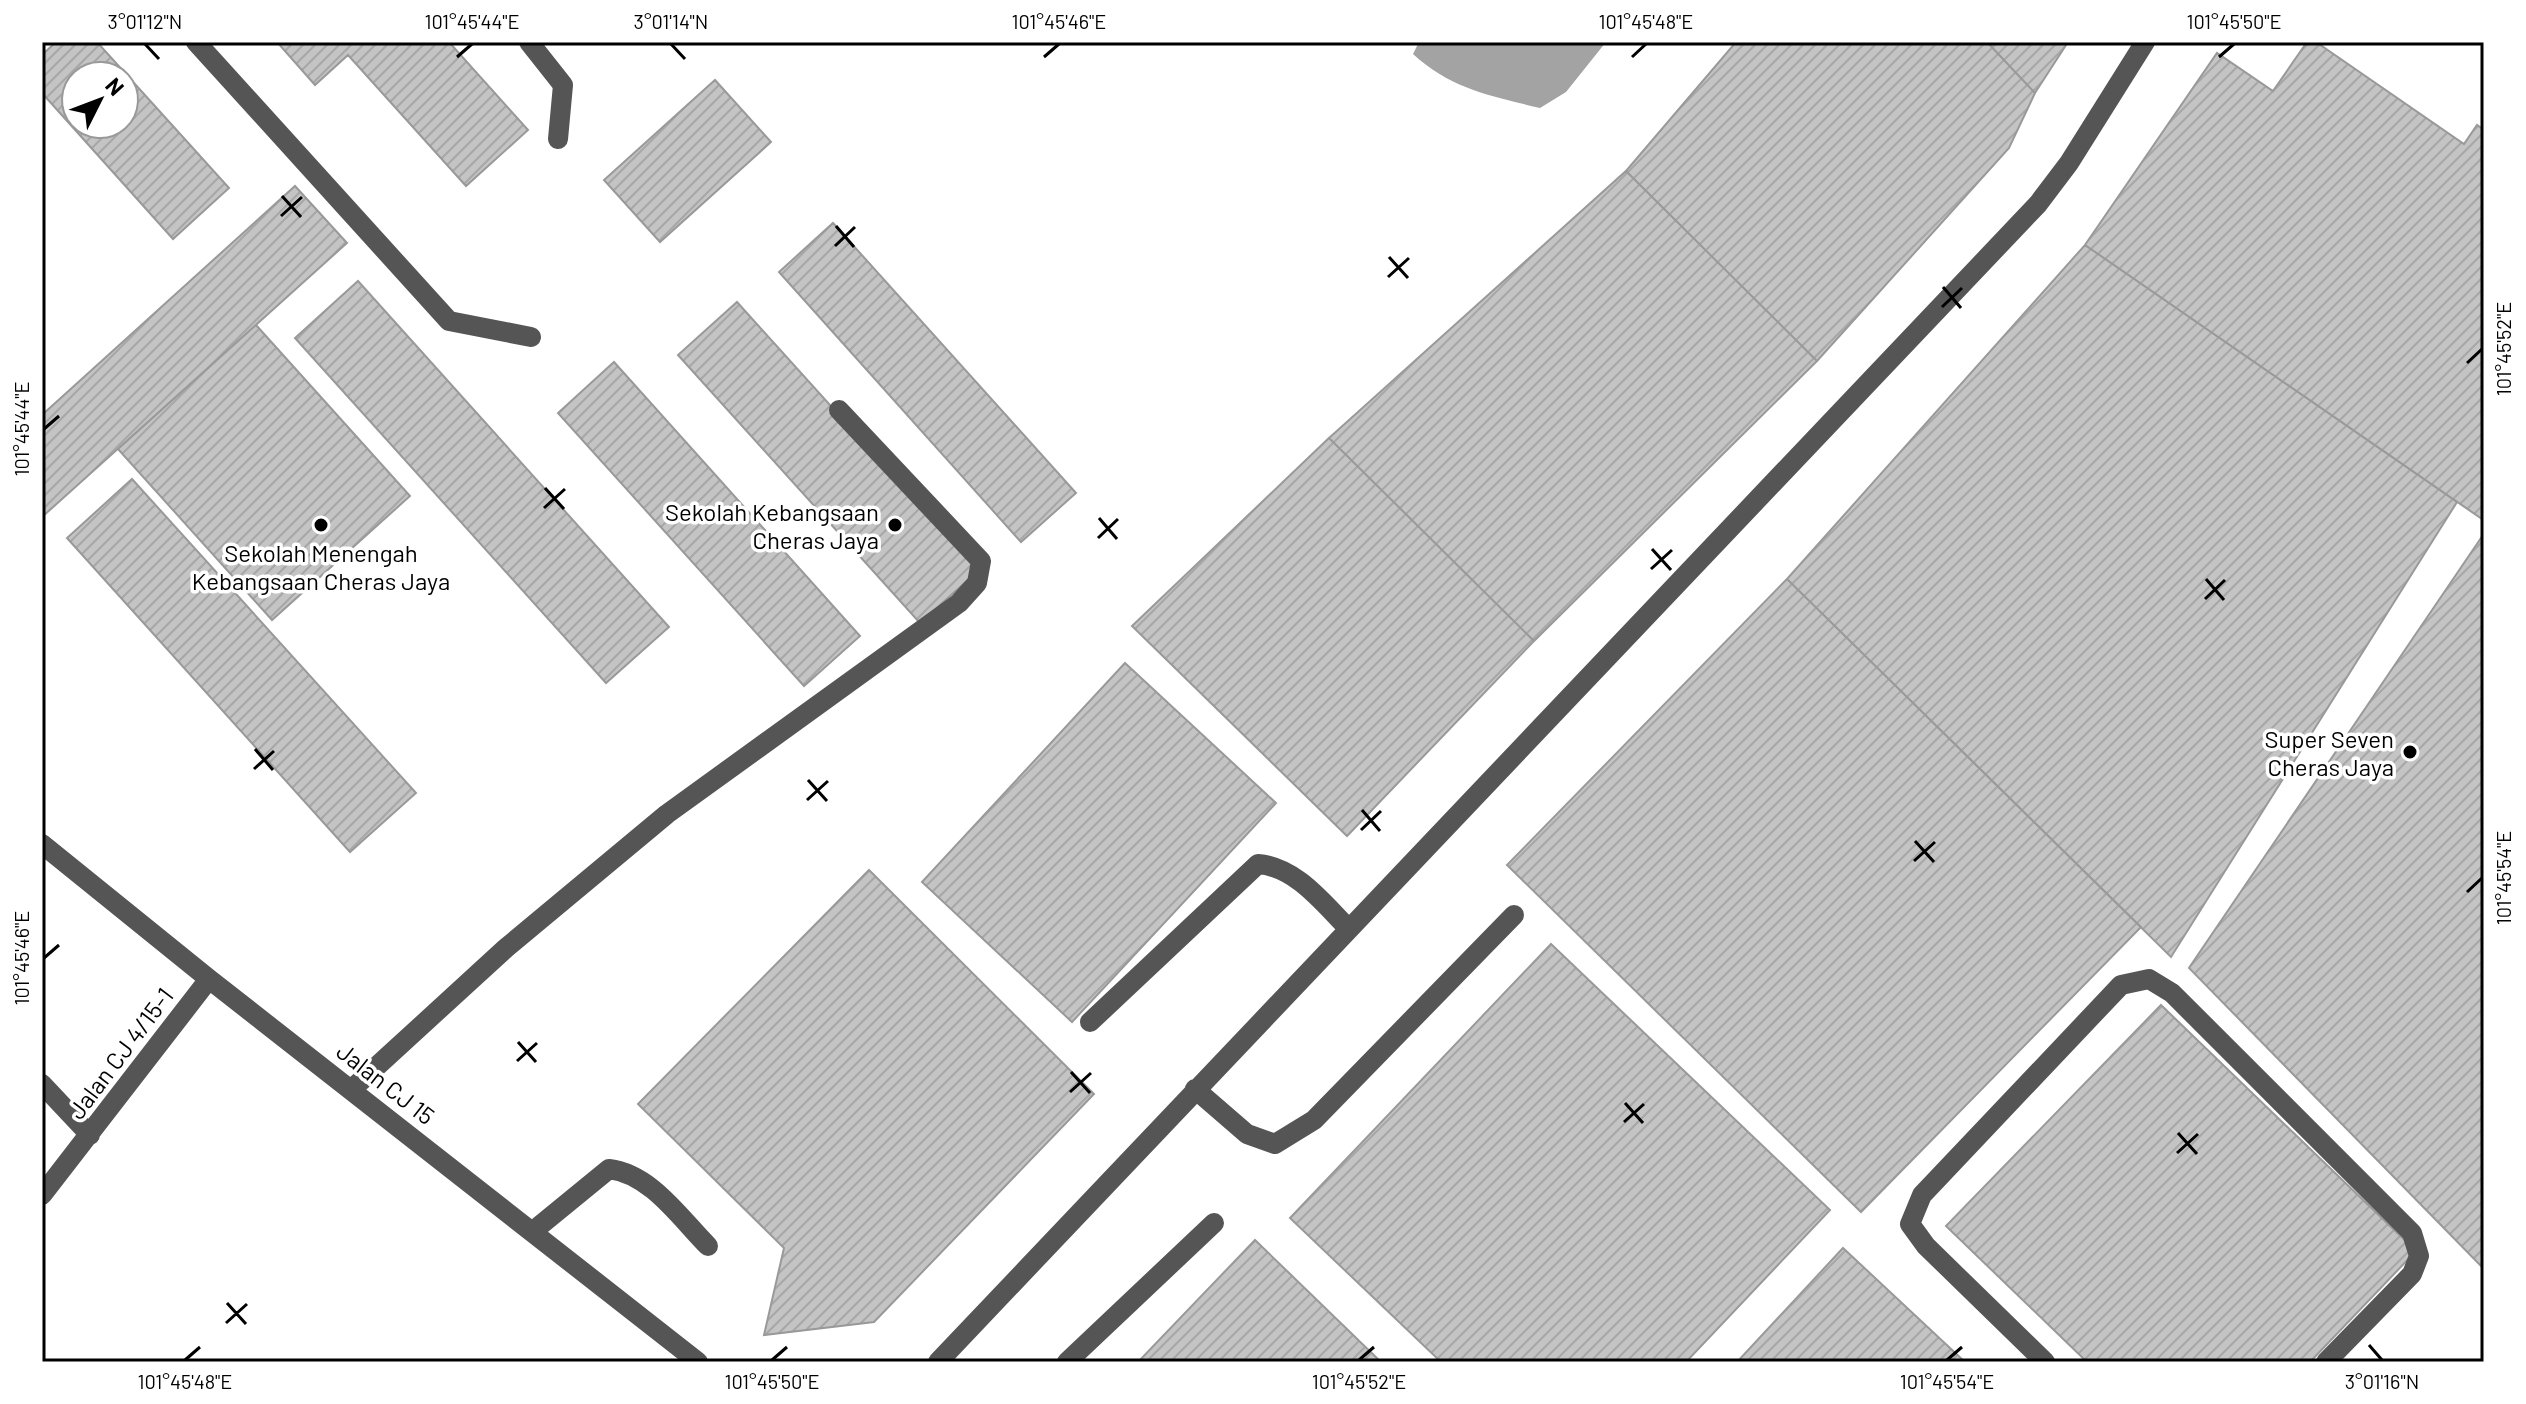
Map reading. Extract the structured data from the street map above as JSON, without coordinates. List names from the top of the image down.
{
  "streets": {
    "street": ["Jalan CJ 4/15-1", "Jalan CJ 15"]
  },
  "crossings": [
    ["Jalan CJ 4/15-1", "Jalan CJ 15"]
  ],
  "places": ["Sekolah Menengah Kebangsaan Cheras Jaya", "Sekolah Kebangsaan Cheras Jaya", "Super Seven Cheras Jaya"],
  "north": "top right",
  "coordinates": [
    "3°01'12\"N",
    "101°45'44\"E",
    "3°01'14\"N",
    "101°45'46\"E",
    "101°45'48\"E",
    "101°45'50\"E",
    "101°45'52\"E",
    "101°45'54\"E",
    "3°01'16\"N"
  ]
}
